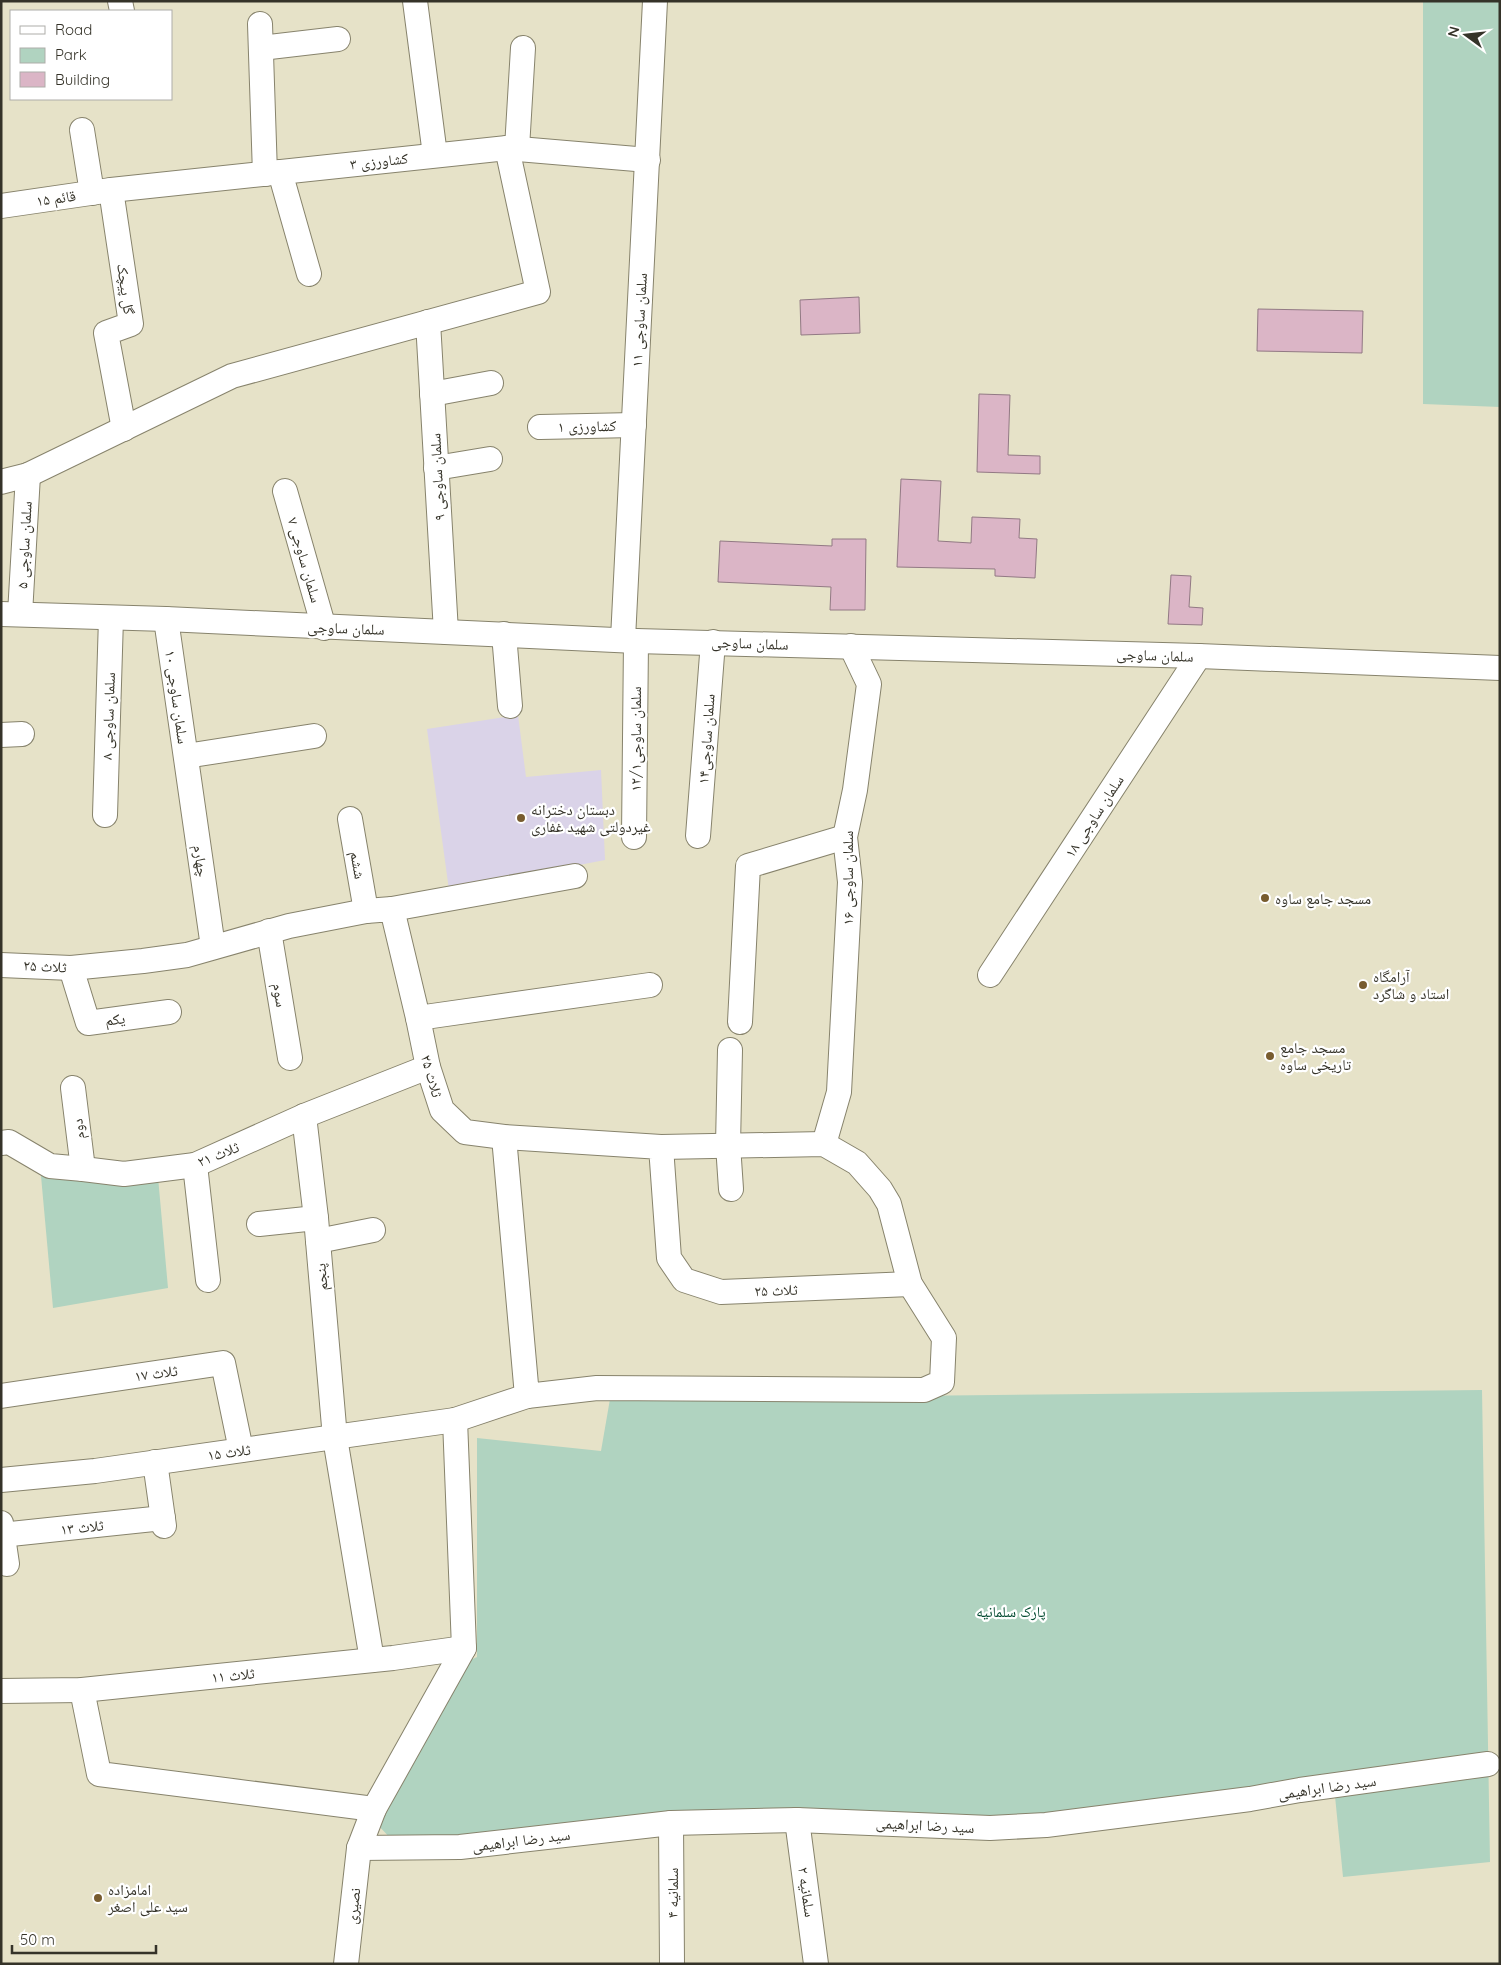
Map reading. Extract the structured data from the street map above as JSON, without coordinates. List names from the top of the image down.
{
  "streets": {
    "street": [
      "کشاورزی ۳",
      "قائم ۱۵",
      "گل پیچک",
      "سلمان ساوجی ۱۱",
      "کشاورزی ۱",
      "سلمان ساوجی ۹",
      "سلمان ساوجی ۵",
      "سلمان ساوجی ۷",
      "سلمان ساوجی",
      "سلمان ساوجی ۱۰",
      "سلمان ساوجی ۸",
      "سلمان ساوجی۱۲/۱",
      "سلمان ساوجی۱۴",
      "سلمان ساوجی ۱۸",
      "چهارم",
      "ششم",
      "سلمان ساوجی ۱۶",
      "ثلاث ۲۵",
      "سوم",
      "یکم",
      "دوم",
      "ثلاث ۲۱",
      "پنجم",
      "ثلاث ۱۷",
      "ثلاث ۱۵",
      "ثلاث ۱۳",
      "ثلاث ۱۱",
      "سید رضا ابراهیمی",
      "سلمانیه ۲",
      "سلمانیه ۴",
      "نصیری"
    ]
  },
  "crossings": [
    ["کشاورزی ۳", "قائم ۱۵"],
    ["کشاورزی ۳", "گل پیچک"],
    ["کشاورزی ۳", "سلمان ساوجی ۱۱"],
    ["قائم ۱۵", "گل پیچک"],
    ["سلمان ساوجی ۱۱", "کشاورزی ۱"],
    ["سلمان ساوجی ۱۱", "سلمان ساوجی"],
    ["سلمان ساوجی ۱۱", "سلمان ساوجی۱۲/۱"],
    ["سلمان ساوجی ۹", "سلمان ساوجی"],
    ["سلمان ساوجی ۵", "سلمان ساوجی"],
    ["سلمان ساوجی ۷", "سلمان ساوجی"],
    ["سلمان ساوجی", "سلمان ساوجی ۱۰"],
    ["سلمان ساوجی", "سلمان ساوجی ۸"],
    ["سلمان ساوجی", "سلمان ساوجی۱۲/۱"],
    ["سلمان ساوجی", "سلمان ساوجی۱۴"],
    ["سلمان ساوجی", "سلمان ساوجی ۱۸"],
    ["سلمان ساوجی", "سلمان ساوجی ۱۶"],
    ["سلمان ساوجی ۱۰", "چهارم"],
    ["چهارم", "ثلاث ۲۵"],
    ["ششم", "ثلاث ۲۵"],
    ["ثلاث ۲۵", "سوم"],
    ["ثلاث ۲۵", "یکم"],
    ["ثلاث ۲۵", "ثلاث ۲۱"],
    ["ثلاث ۲۵", "ثلاث ۱۵"],
    ["دوم", "ثلاث ۲۱"],
    ["ثلاث ۲۱", "پنجم"],
    ["پنجم", "ثلاث ۱۵"],
    ["پنجم", "ثلاث ۱۱"],
    ["ثلاث ۱۷", "ثلاث ۱۵"],
    ["ثلاث ۱۵", "ثلاث ۱۳"],
    ["ثلاث ۱۱", "نصیری"],
    ["سید رضا ابراهیمی", "سلمانیه ۲"],
    ["سید رضا ابراهیمی", "سلمانیه ۴"],
    ["سید رضا ابراهیمی", "نصیری"]
  ],
  "parks": ["پارک سلمانیه"],
  "places": [
    "دبستان دخترانه غیردولتی شهید غفاری",
    "مسجد جامع ساوه",
    "آرامگاه استاد و شاگرد",
    "مسجد جامع تاریخی ساوه",
    "امامزاده سید علی اصغر"
  ],
  "legend": ["Road", "Park", "Building"],
  "scale_bar": "50 m",
  "north": "left"
}
